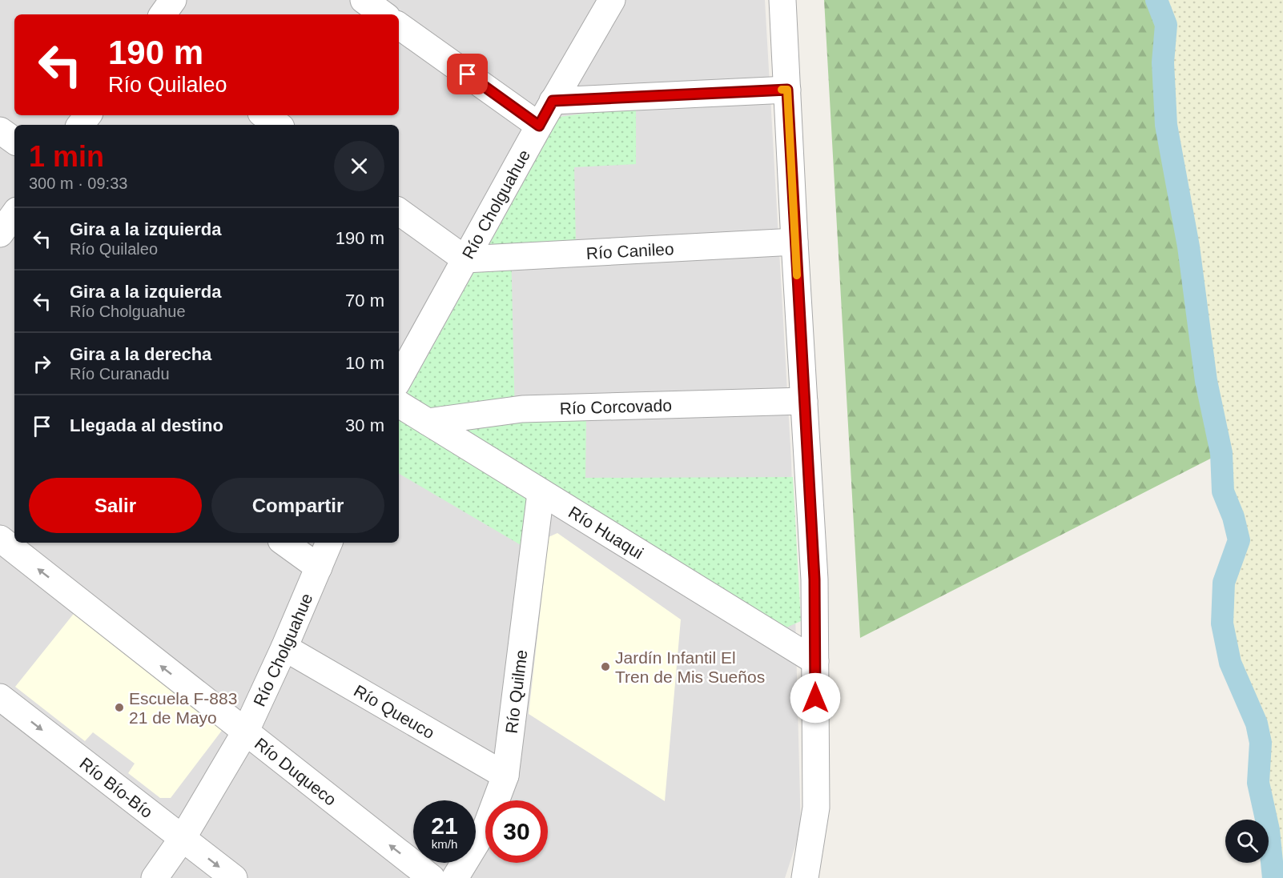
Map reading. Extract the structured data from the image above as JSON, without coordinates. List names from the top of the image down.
{
  "streets": {
    "street": [
      "Río Cholguahue",
      "Río Canileo",
      "Río Corcovado",
      "Río Huaqui",
      "Río Quilme",
      "Río Queuco",
      "Río Duqueco",
      "Río Bío-Bío"
    ]
  },
  "crossings": [
    ["Río Cholguahue", "Río Canileo"],
    ["Río Cholguahue", "Río Queuco"],
    ["Río Cholguahue", "Río Duqueco"],
    ["Río Cholguahue", "Río Bío-Bío"],
    ["Río Corcovado", "Río Huaqui"],
    ["Río Huaqui", "Río Quilme"],
    ["Río Quilme", "Río Queuco"]
  ],
  "one_way": ["Río Duqueco", "Río Bío-Bío"],
  "places": ["Jardín Infantil El Tren de Mis Sueños", "Escuela F-883 21 de Mayo"],
  "page": {
    "turn": ["190 m", "Río Quilaleo"],
    "heading": ["1 min", "300 m · 09:33"],
    "list": [
      {
        "name": "Gira a la izquierda",
        "note": "Río Quilaleo",
        "value": "190 m"
      },
      {
        "name": "Gira a la izquierda",
        "note": "Río Cholguahue",
        "value": "70 m"
      },
      {
        "name": "Gira a la derecha",
        "note": "Río Curanadu",
        "value": "10 m"
      },
      {
        "name": "Llegada al destino",
        "value": "30 m"
      }
    ],
    "buttons": ["Salir", "Compartir"],
    "speed": "21 km/h",
    "limit": "30"
  }
}
